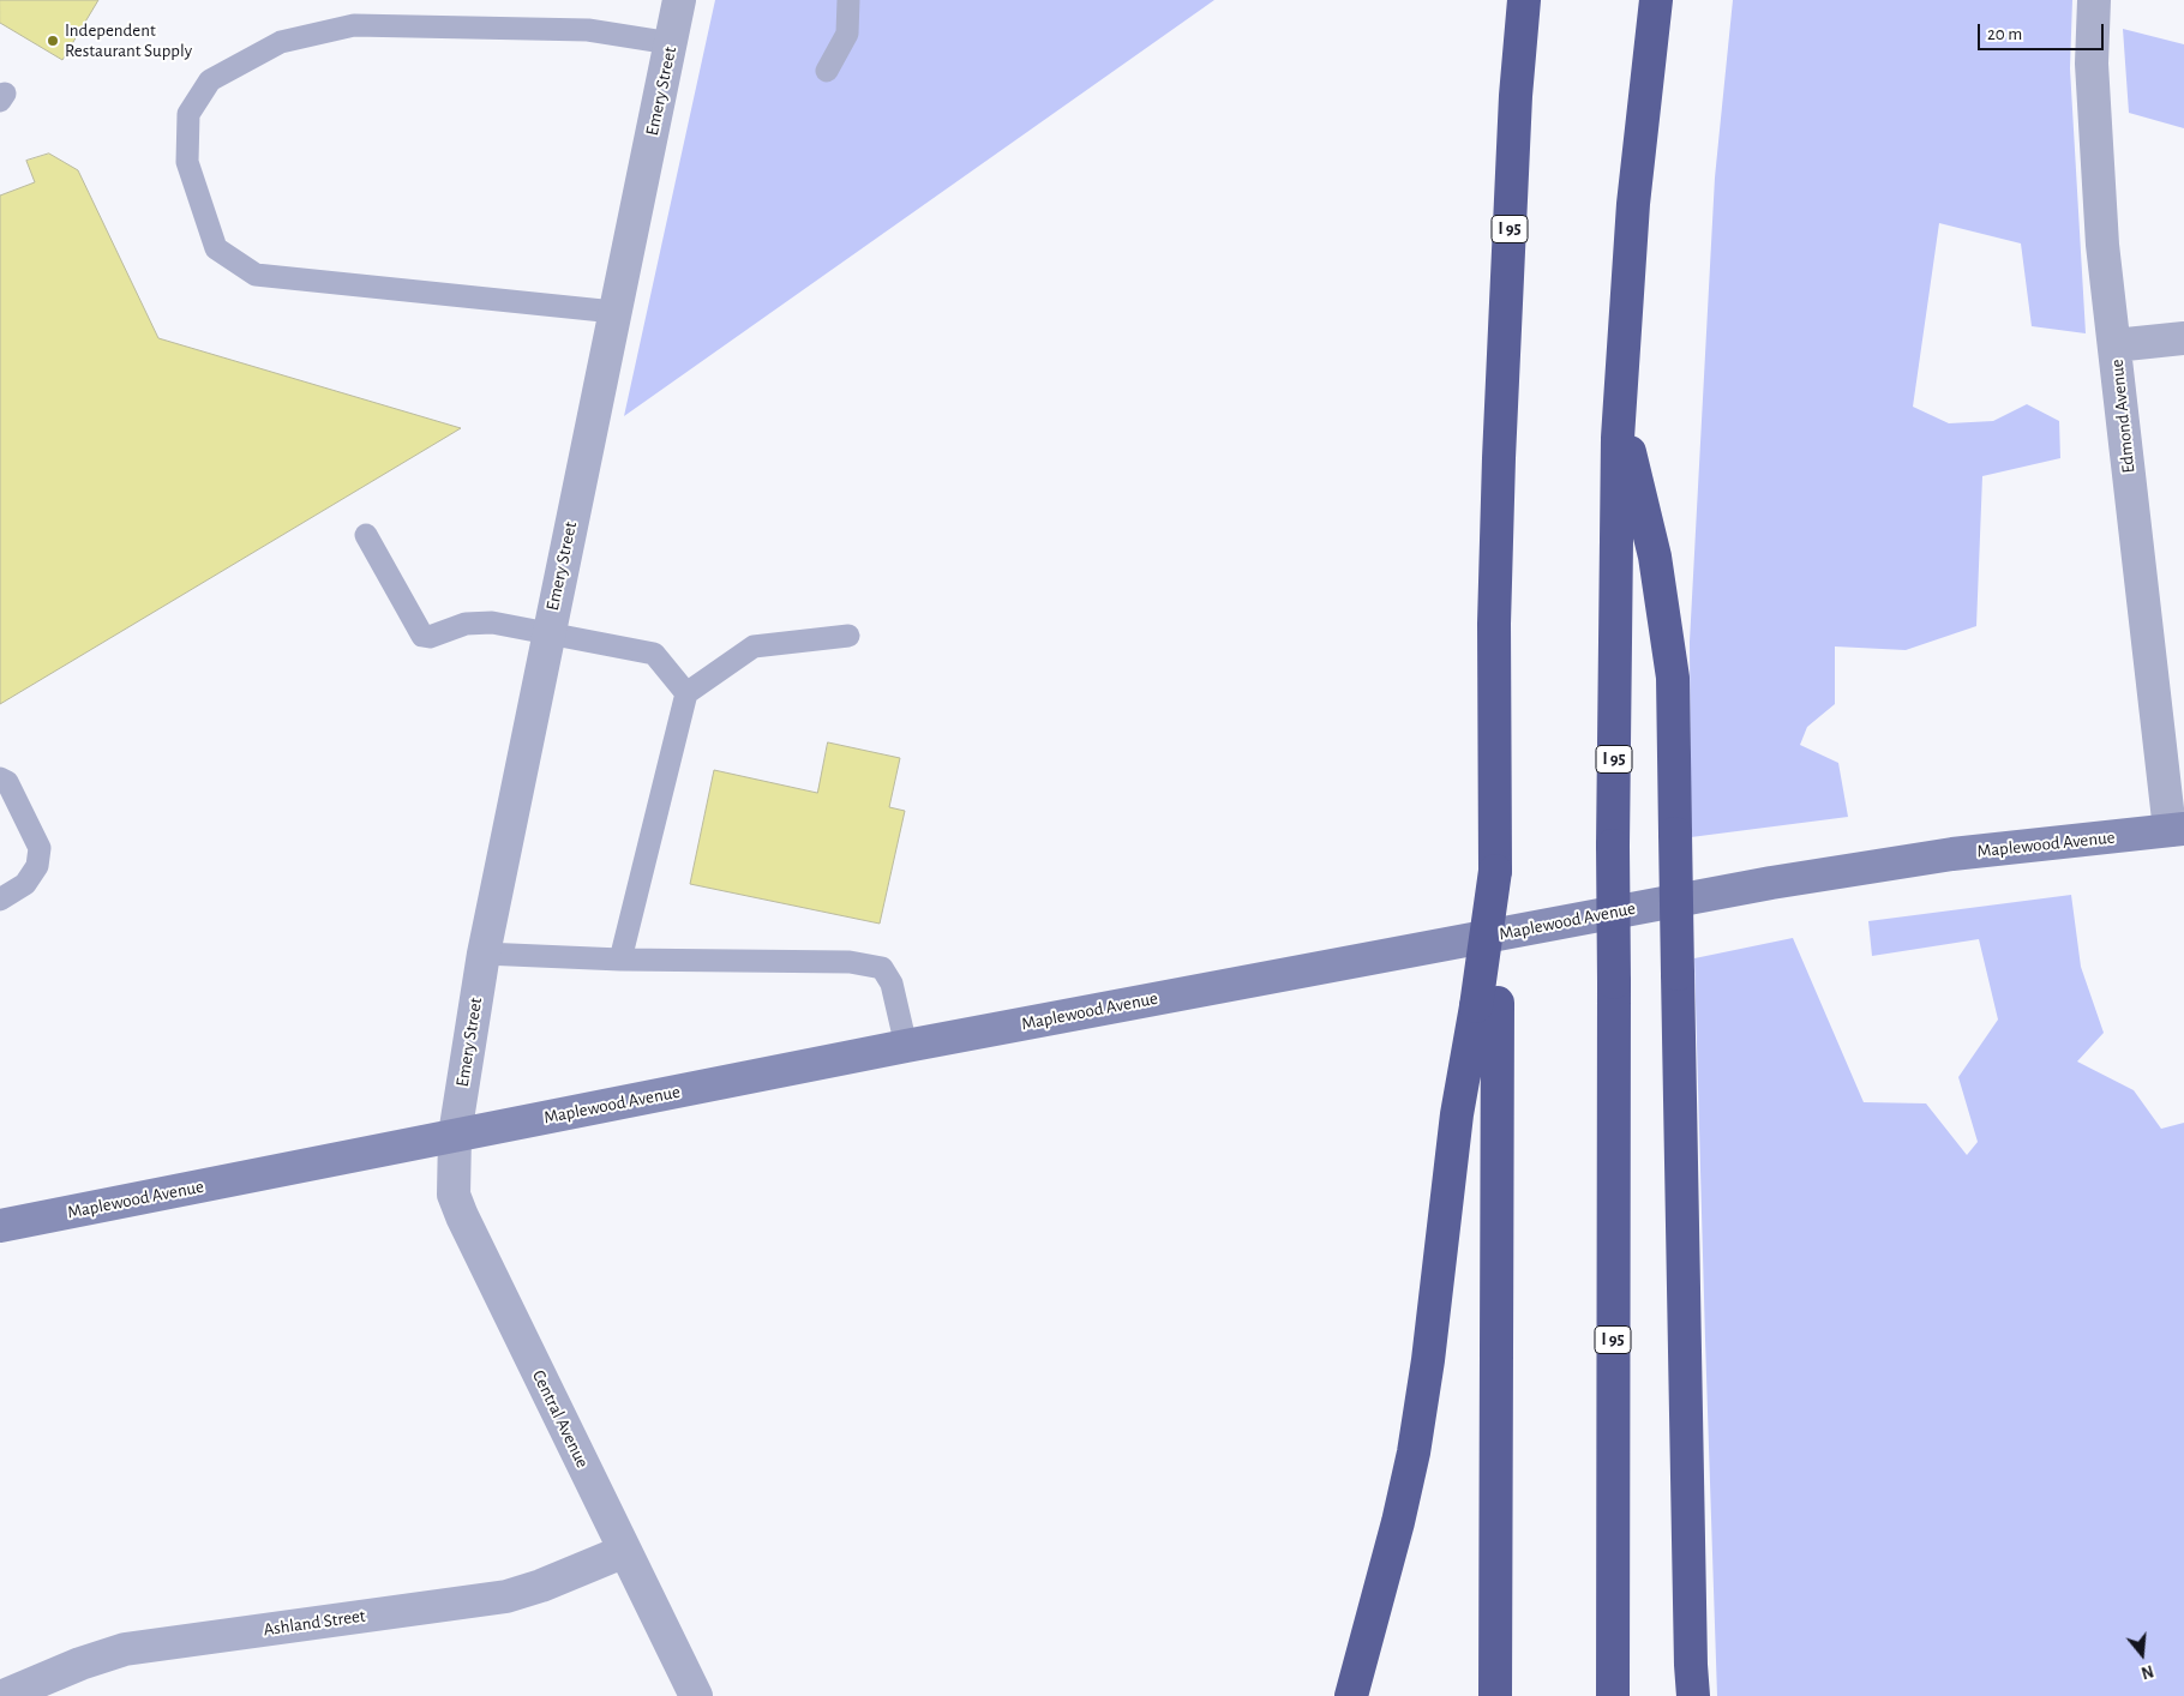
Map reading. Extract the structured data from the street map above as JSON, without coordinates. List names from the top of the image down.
{
  "streets": {
    "highway": ["I 95"],
    "street": [
      "Emery Street",
      "Edmond Avenue",
      "Maplewood Avenue",
      "Central Avenue",
      "Ashland Street"
    ]
  },
  "crossings": [
    ["Emery Street", "Maplewood Avenue"],
    ["Emery Street", "Central Avenue"],
    ["Edmond Avenue", "Maplewood Avenue"],
    ["Maplewood Avenue", "Central Avenue"],
    ["Central Avenue", "Ashland Street"]
  ],
  "places": ["Independent Restaurant Supply"],
  "scale_bar": "20 m",
  "north": "bottom"
}
